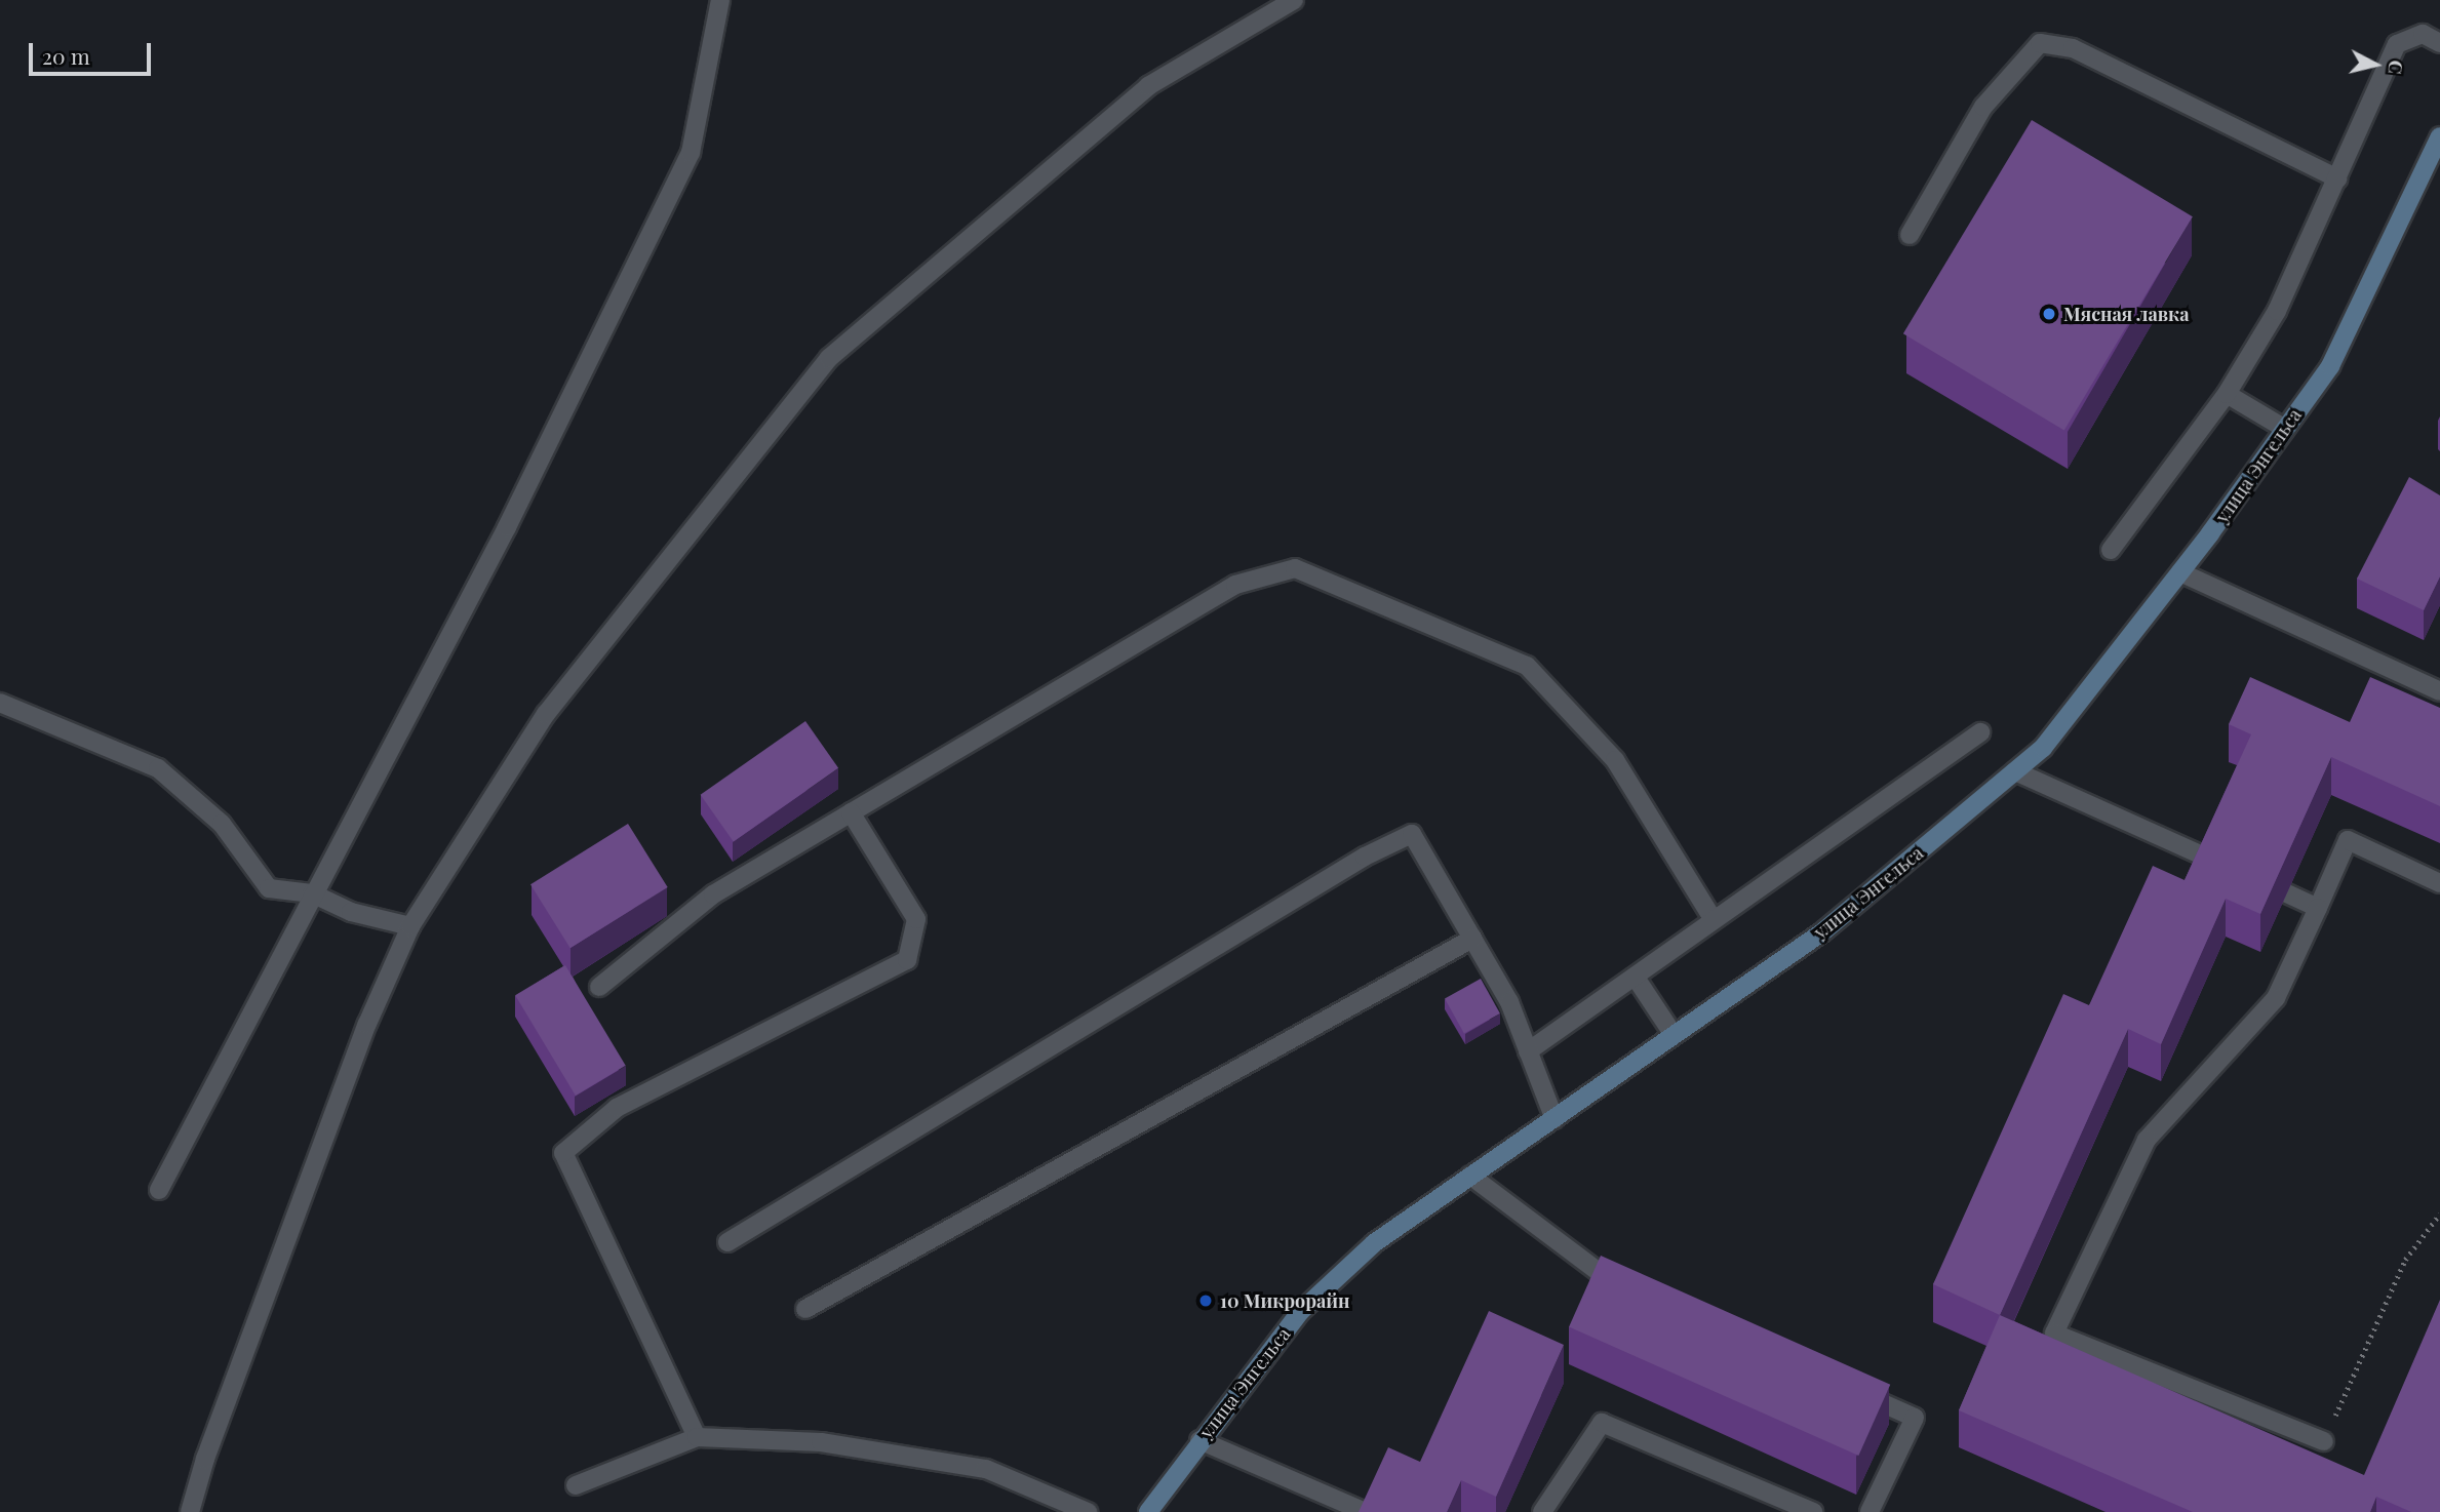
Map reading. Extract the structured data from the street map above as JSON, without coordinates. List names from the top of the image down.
{
  "streets": {
    "main road": ["улица Энгельса"]
  },
  "places": ["Мясная лавка", "10 Микрорайн"],
  "scale_bar": "20 m",
  "north": "right"
}
